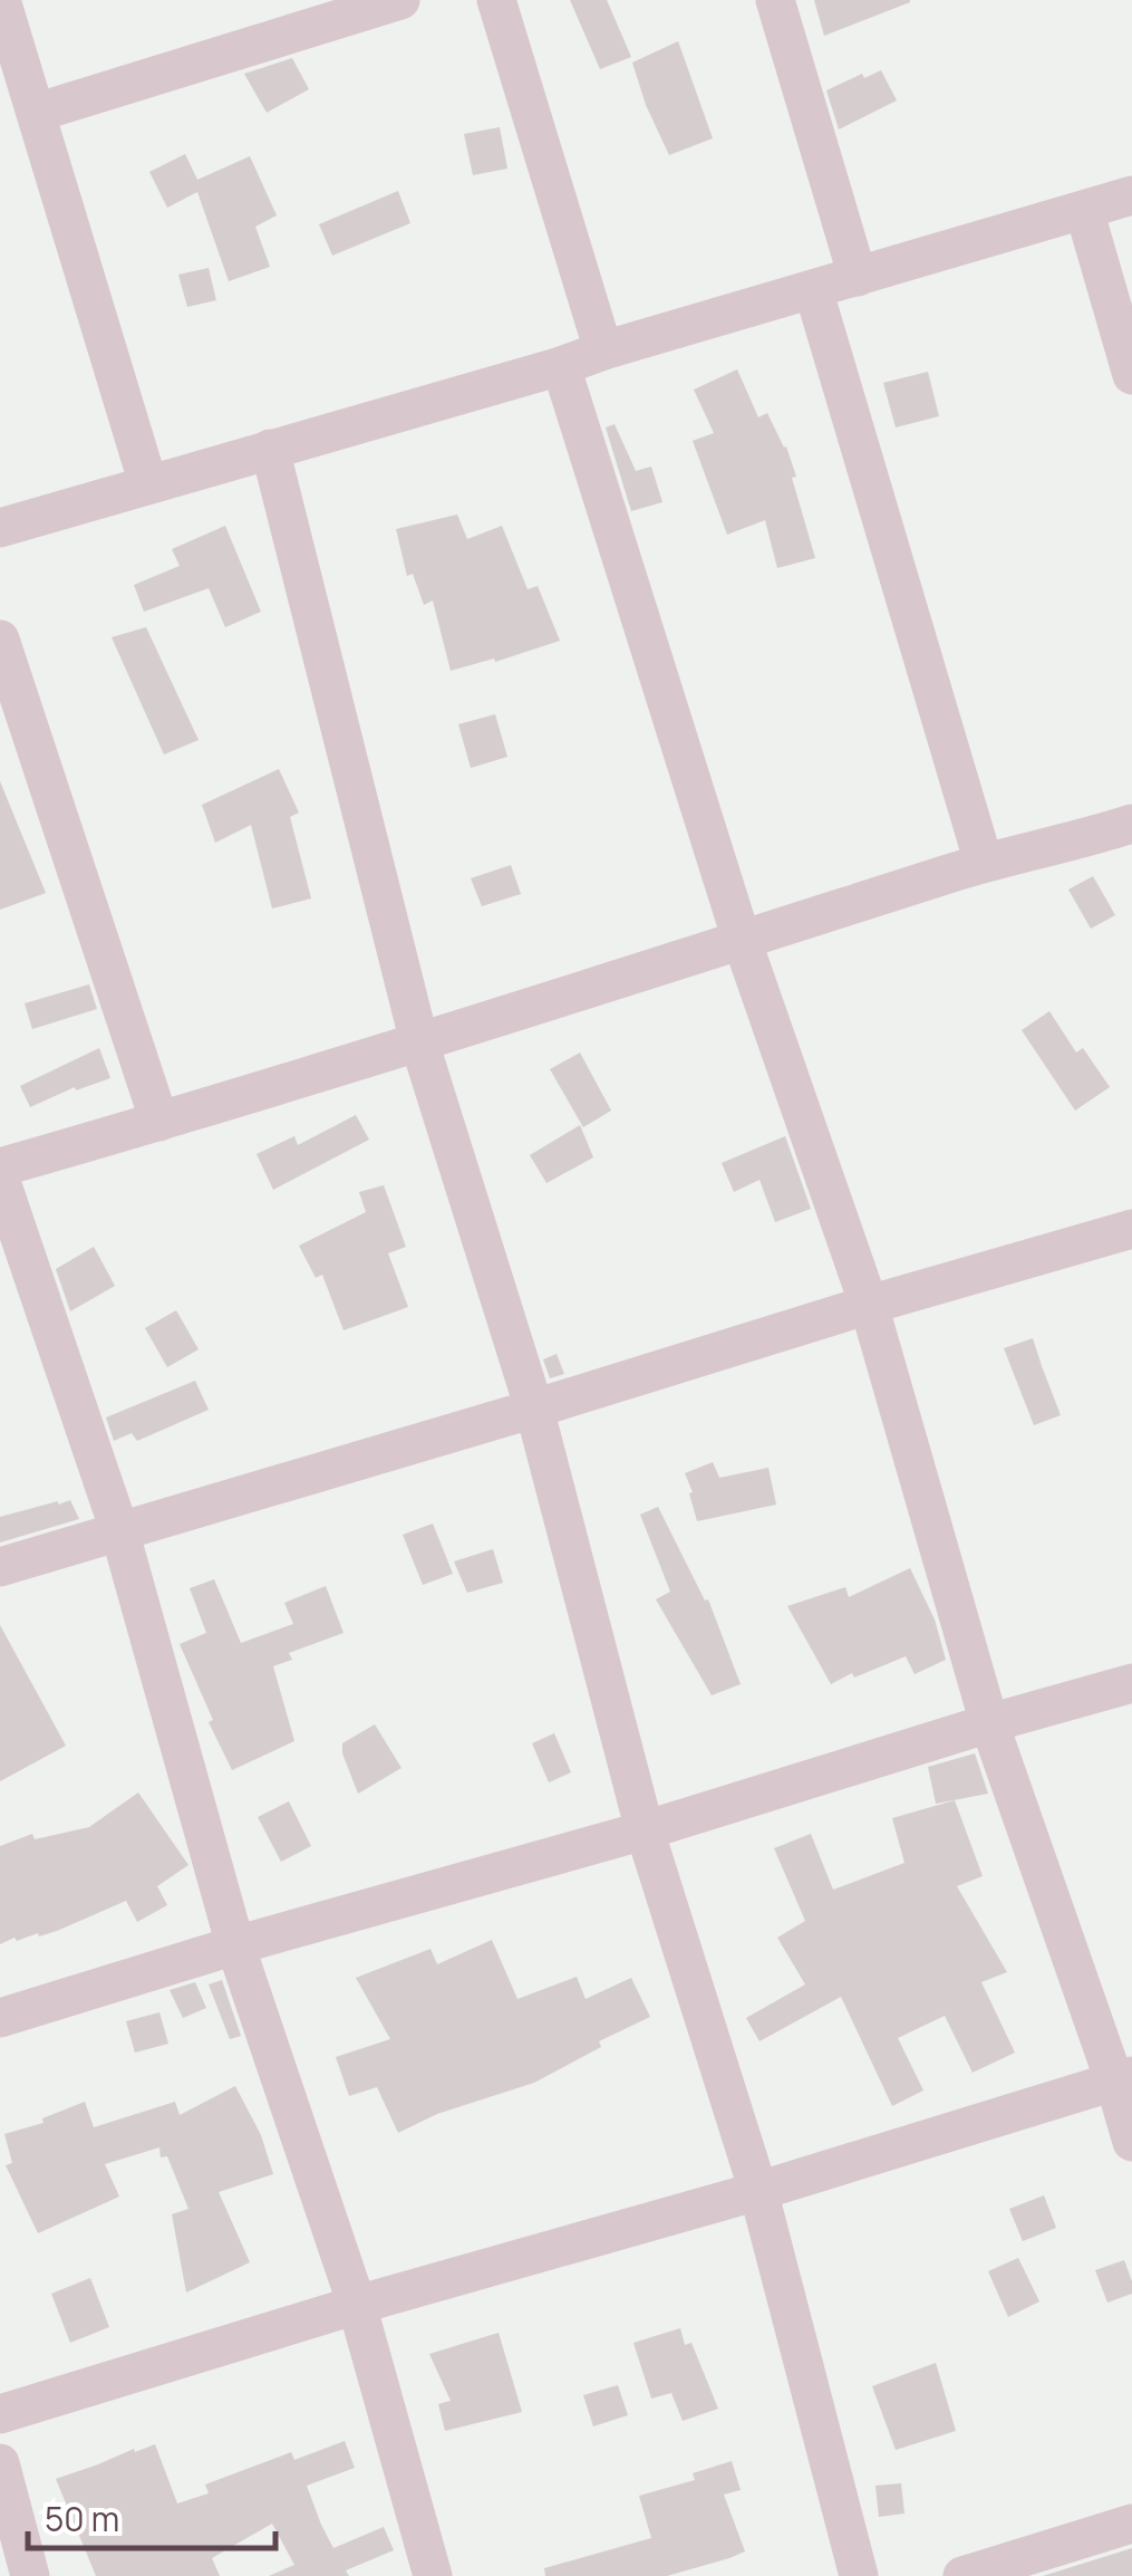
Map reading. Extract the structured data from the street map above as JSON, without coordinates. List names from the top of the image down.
{
  "scale_bar": "50 m"
}
